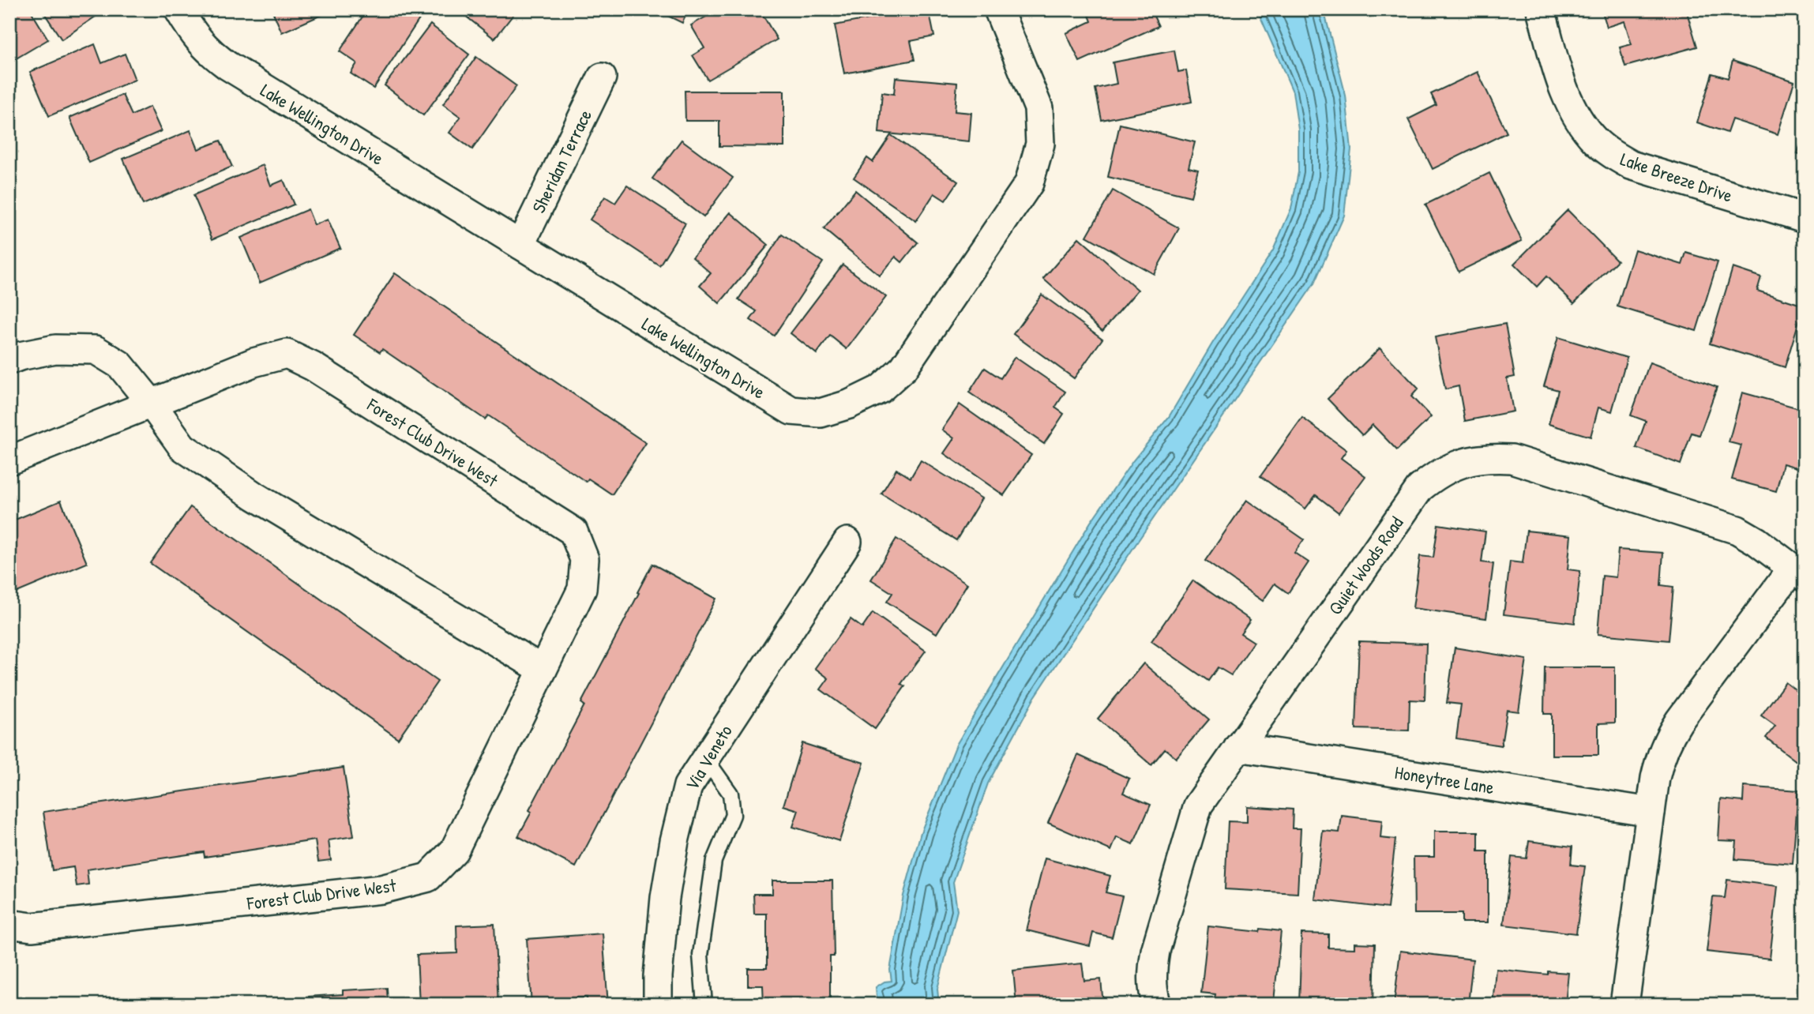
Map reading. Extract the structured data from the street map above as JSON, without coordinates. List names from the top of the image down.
{
  "streets": {
    "street": [
      "Lake Wellington Drive",
      "Sheridan Terrace",
      "Lake Breeze Drive",
      "Forest Club Drive West",
      "Quiet Woods Road",
      "Via Veneto",
      "Honeytree Lane"
    ]
  },
  "crossings": [
    ["Lake Wellington Drive", "Sheridan Terrace"],
    ["Quiet Woods Road", "Honeytree Lane"]
  ]
}
